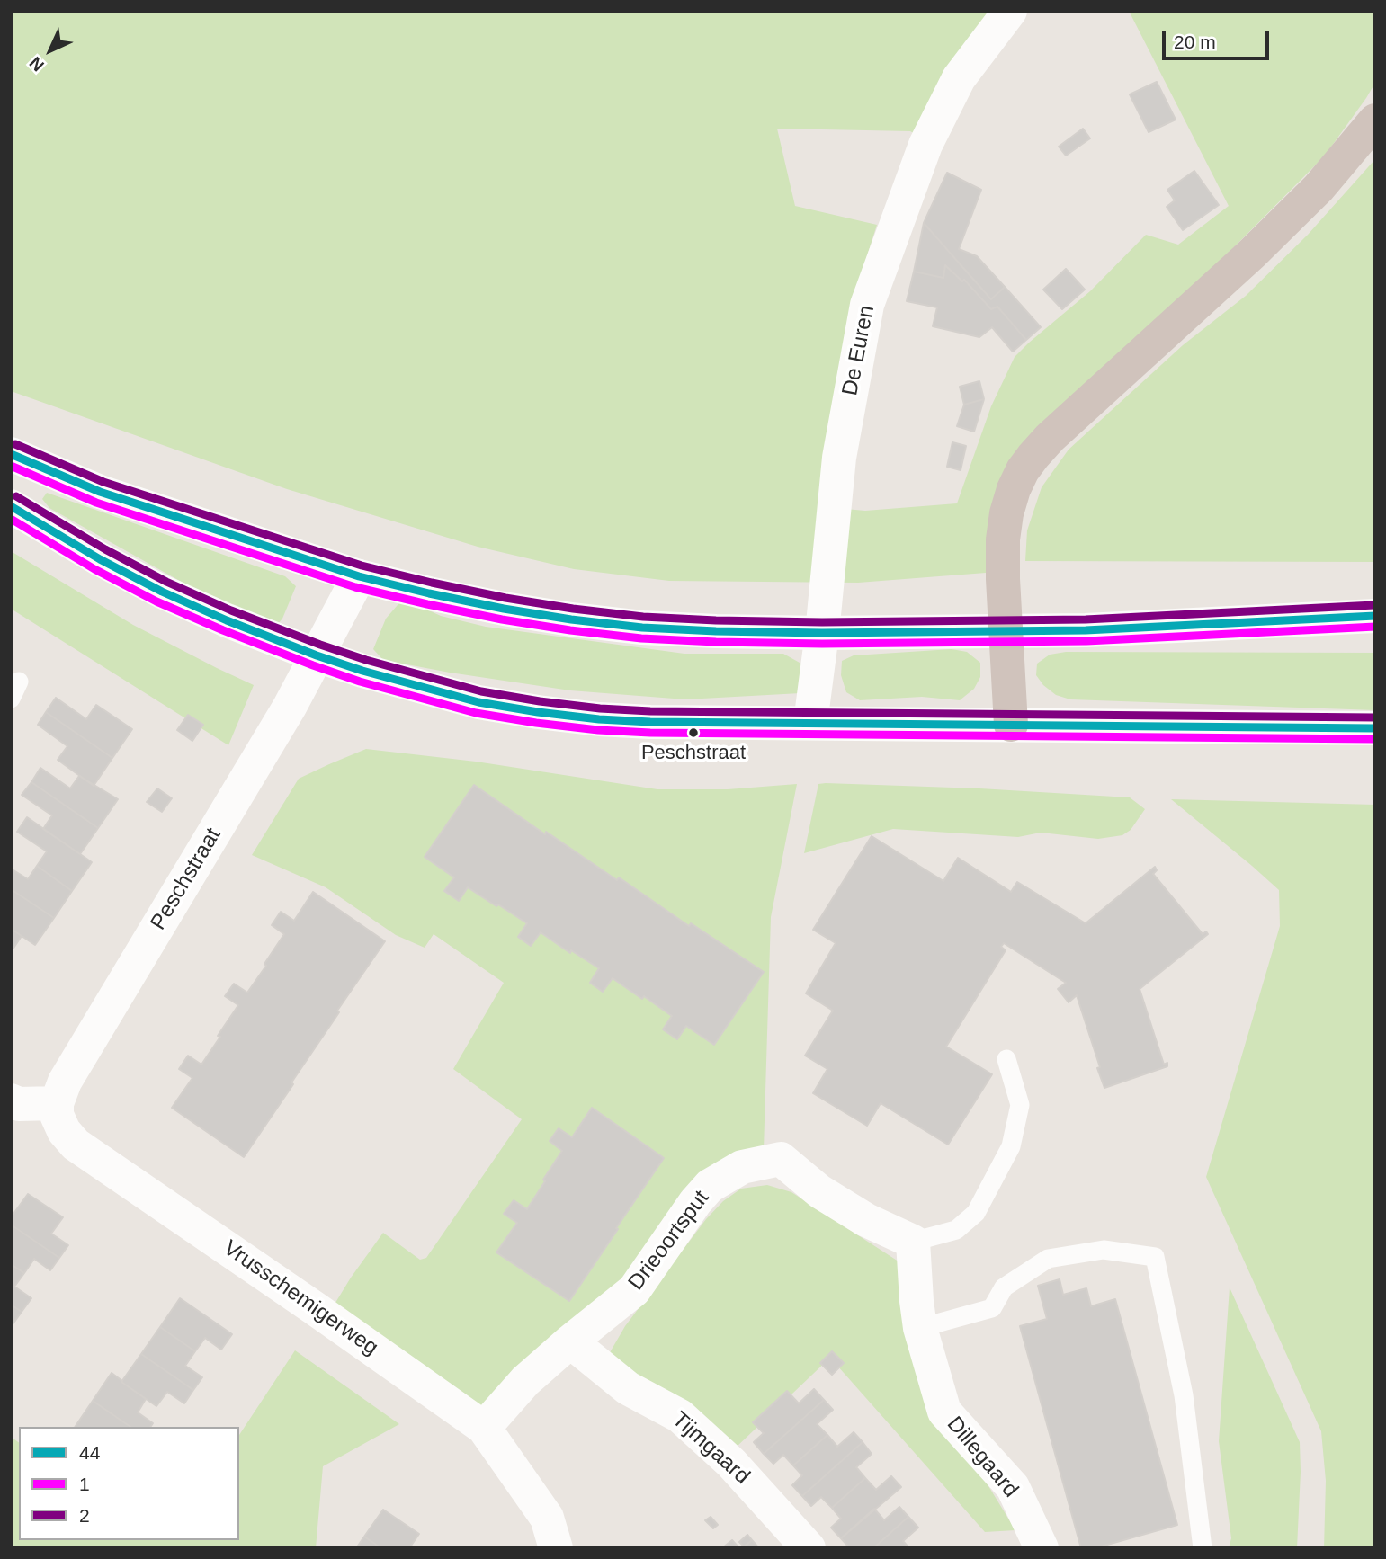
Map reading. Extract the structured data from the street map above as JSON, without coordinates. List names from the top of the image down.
{
  "streets": {
    "street": [
      "De Euren",
      "Peschstraat",
      "Drieoortsput",
      "Vrusschemigerweg",
      "Tijmgaard",
      "Dillegaard"
    ]
  },
  "crossings": [
    ["Peschstraat", "Vrusschemigerweg"],
    ["Drieoortsput", "Vrusschemigerweg"],
    ["Drieoortsput", "Tijmgaard"]
  ],
  "places": ["Peschstraat"],
  "lines": ["transit line 2", "transit line 44", "transit line 1"],
  "legend": ["44", "1", "2"],
  "scale_bar": "20 m",
  "north": "bottom left"
}
